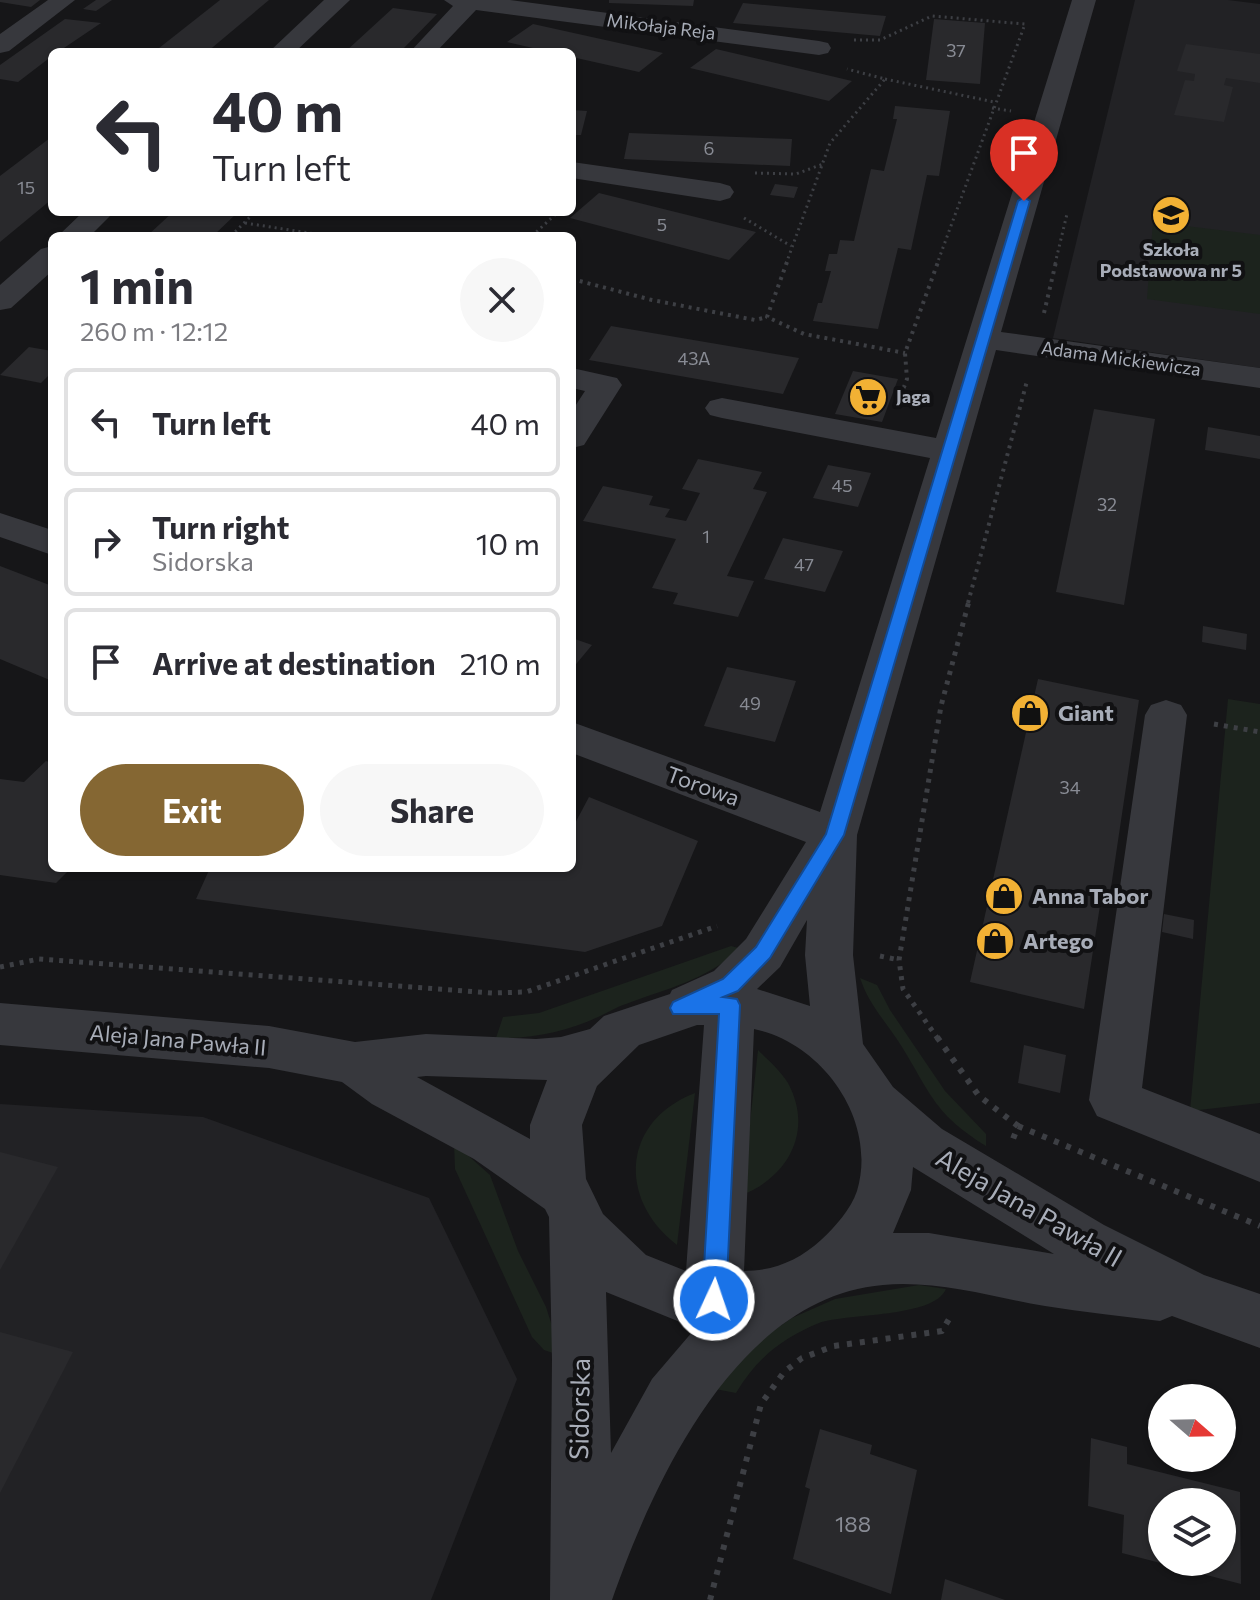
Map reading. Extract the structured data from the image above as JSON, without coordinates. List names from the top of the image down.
{
  "streets": {
    "street": [
      "Mikołaja Reja",
      "Adama Mickiewicza",
      "Torowa",
      "Aleja Jana Pawła II",
      "Sidorska"
    ]
  },
  "crossings": [
    ["Aleja Jana Pawła II", "Sidorska"]
  ],
  "places": {
    "school or university": ["Szkoła Podstawowa nr 5"],
    "supermarket": ["Jaga"],
    "shop": ["Giant", "Anna Tabor", "Artego"]
  },
  "house_numbers": [
    "37",
    "6",
    "15",
    "5",
    "43A",
    "45",
    "32",
    "1",
    "47",
    "49",
    "34",
    "188"
  ],
  "north": "right",
  "page": {
    "turn": ["40 m", "Turn left"],
    "heading": ["1 min", "260 m · 12:12"],
    "list": [
      {
        "name": "Turn left",
        "value": "40 m"
      },
      {
        "name": "Turn right",
        "note": "Sidorska",
        "value": "10 m"
      },
      {
        "name": "Arrive at destination",
        "value": "210 m"
      }
    ],
    "buttons": ["Exit", "Share"]
  }
}
